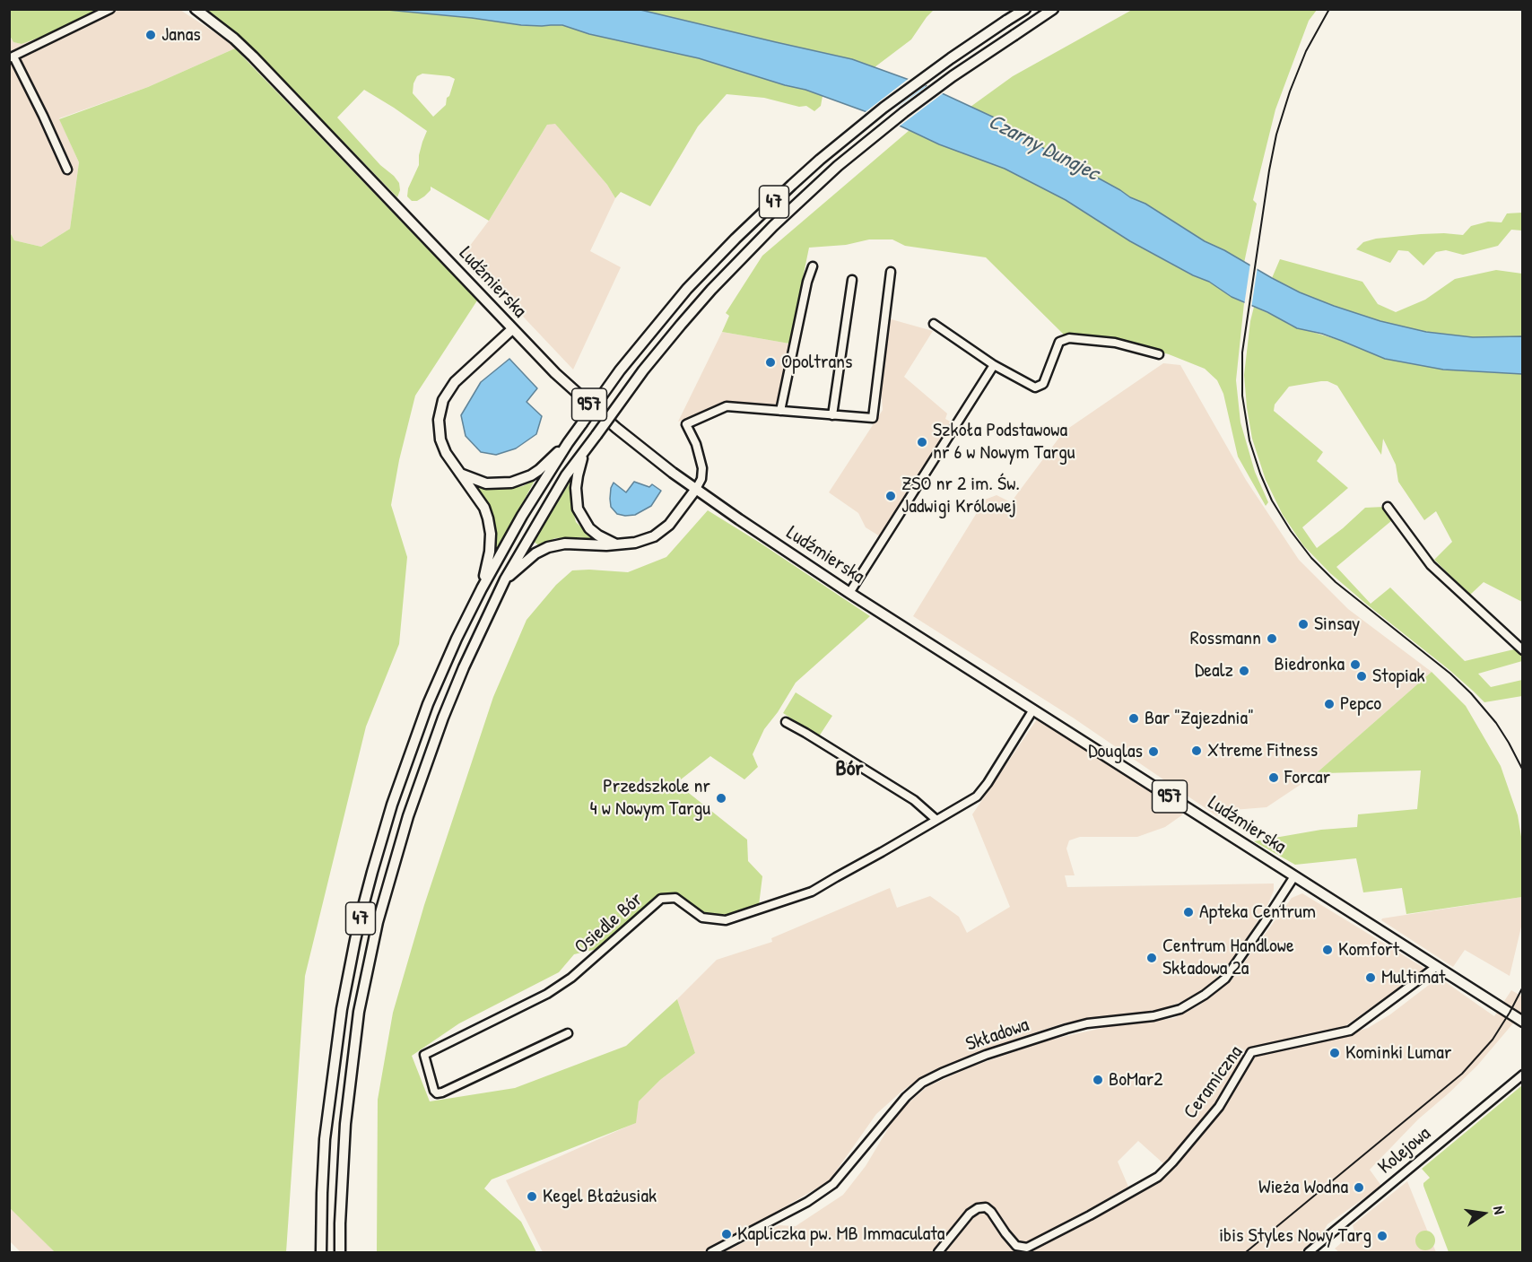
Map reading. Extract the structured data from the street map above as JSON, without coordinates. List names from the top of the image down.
{
  "streets": {
    "main road": ["47", "Ludźmierska", "957"],
    "street": [
      "Osiedle Bór",
      "Składowa",
      "Ceramiczna",
      "Kolejowa"
    ]
  },
  "crossings": [
    ["Ludźmierska", "Osiedle Bór"],
    ["Ludźmierska", "Składowa"],
    ["Ludźmierska", "Ceramiczna"]
  ],
  "districts": ["Bór"],
  "water": ["Czarny Dunajec"],
  "places": [
    "Janas",
    "Opoltrans",
    "Szkoła Podstawowa nr 6 w Nowym Targu",
    "ZSO nr 2 im. Św. Jadwigi Królowej",
    "Sinsay",
    "Rossmann",
    "Biedronka",
    "Dealz",
    "Stopiak",
    "Pepco",
    "Bar \"Zajezdnia\"",
    "Xtreme Fitness",
    "Douglas",
    "Forcar",
    "Przedszkole nr 4 w Nowym Targu",
    "Apteka Centrum",
    "Komfort",
    "Centrum Handlowe Składowa 2a",
    "Multimat",
    "Kominki Lumar",
    "BoMar2",
    "Wieża Wodna",
    "Kegel Błażusiak",
    "Kapliczka pw. MB Immaculata",
    "ibis Styles Nowy Targ"
  ],
  "north": "right"
}
